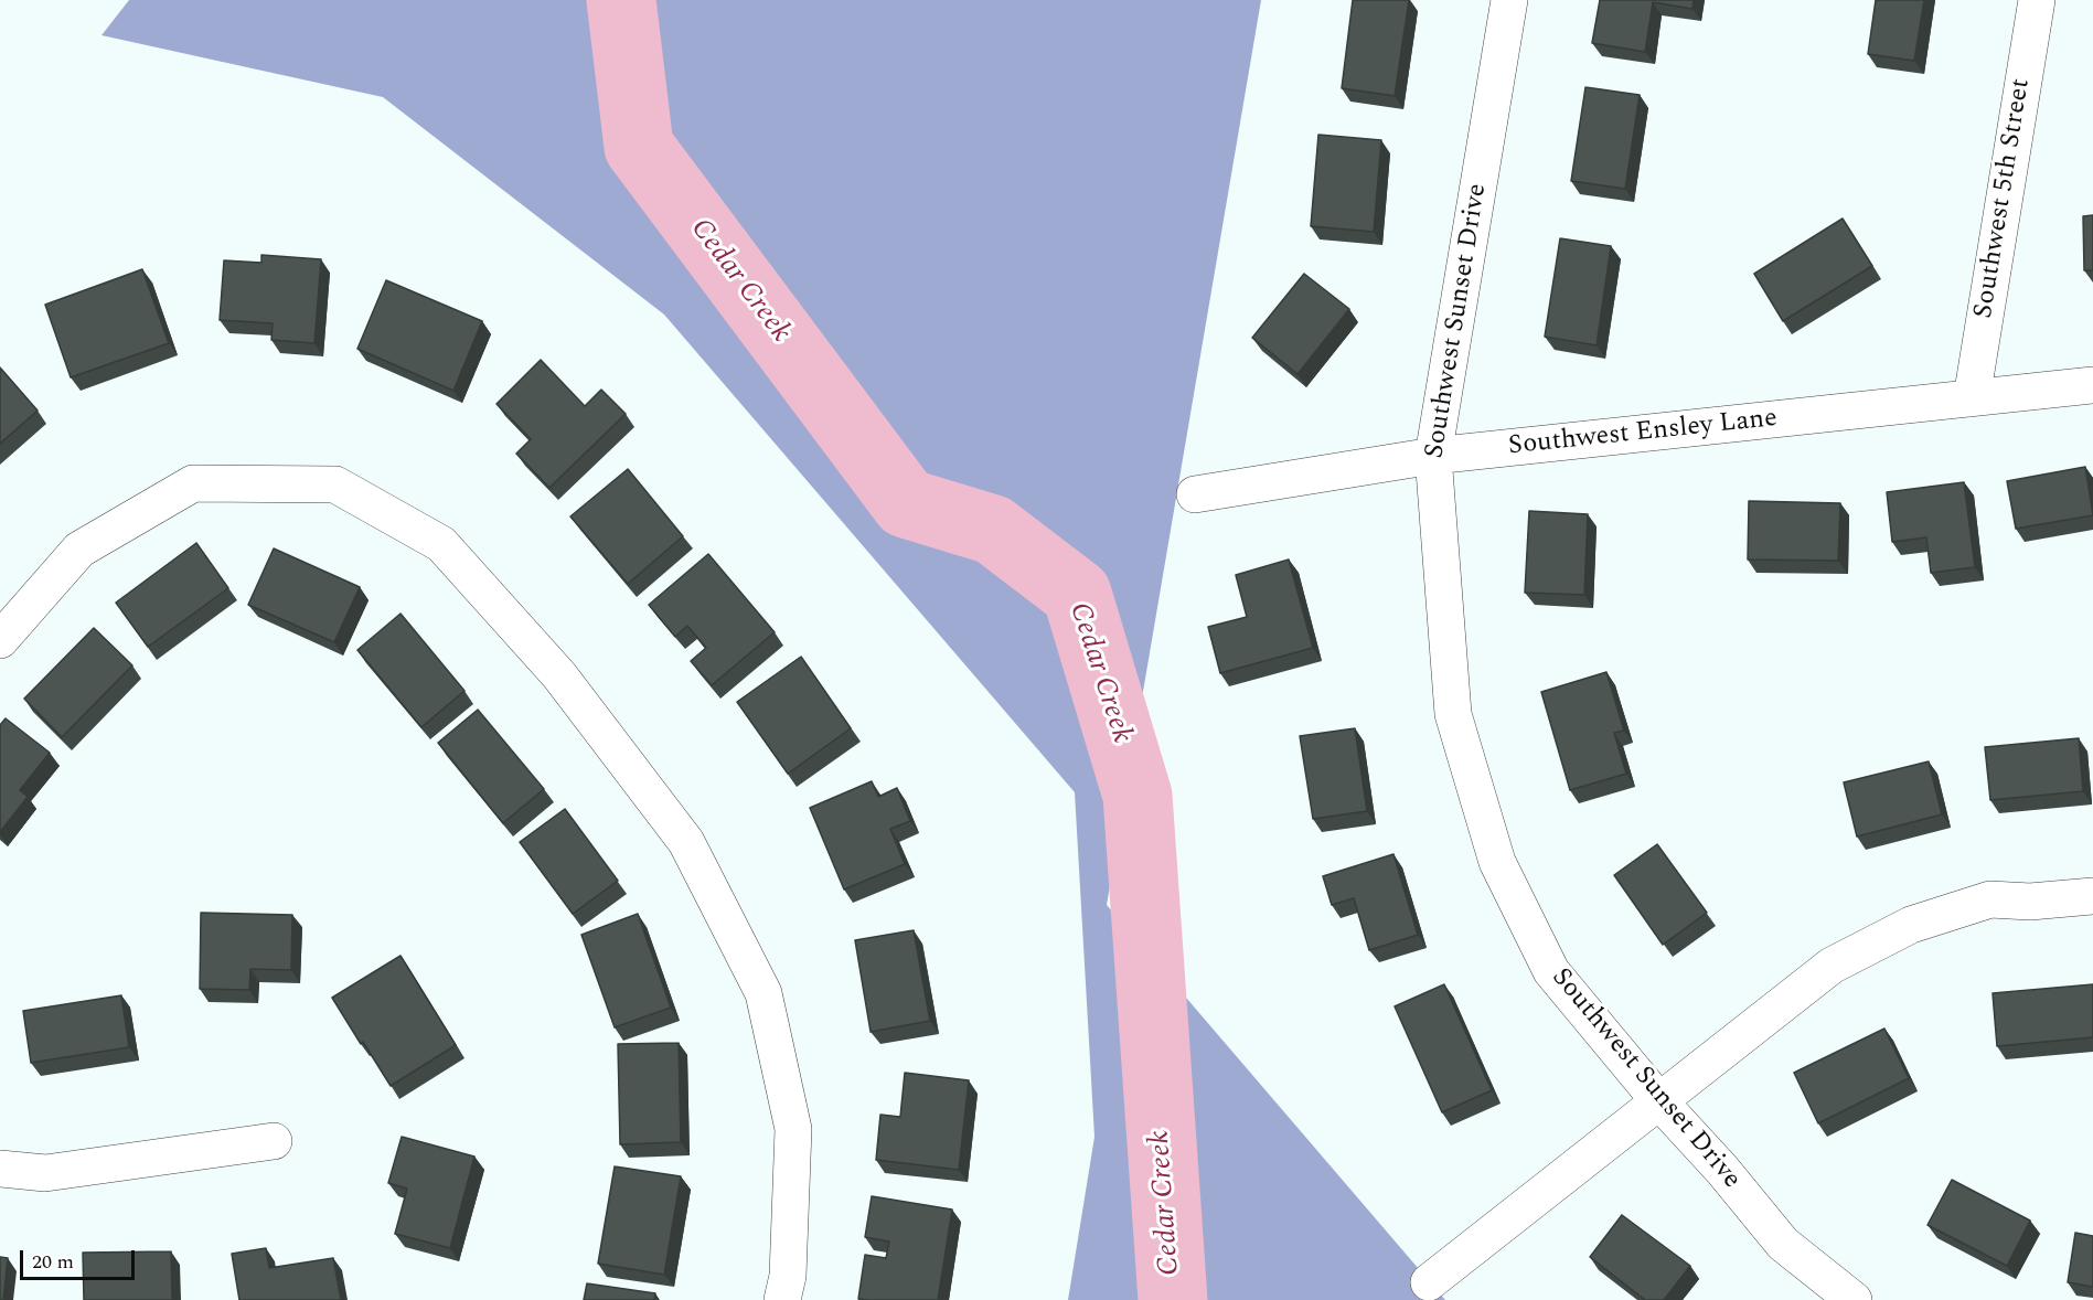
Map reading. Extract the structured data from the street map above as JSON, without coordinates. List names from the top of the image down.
{
  "streets": {
    "street": ["Southwest 5th Street", "Southwest Sunset Drive", "Southwest Ensley Lane"]
  },
  "crossings": [
    ["Southwest 5th Street", "Southwest Ensley Lane"],
    ["Southwest Sunset Drive", "Southwest Ensley Lane"]
  ],
  "water": ["Cedar Creek"],
  "scale_bar": "20 m"
}
